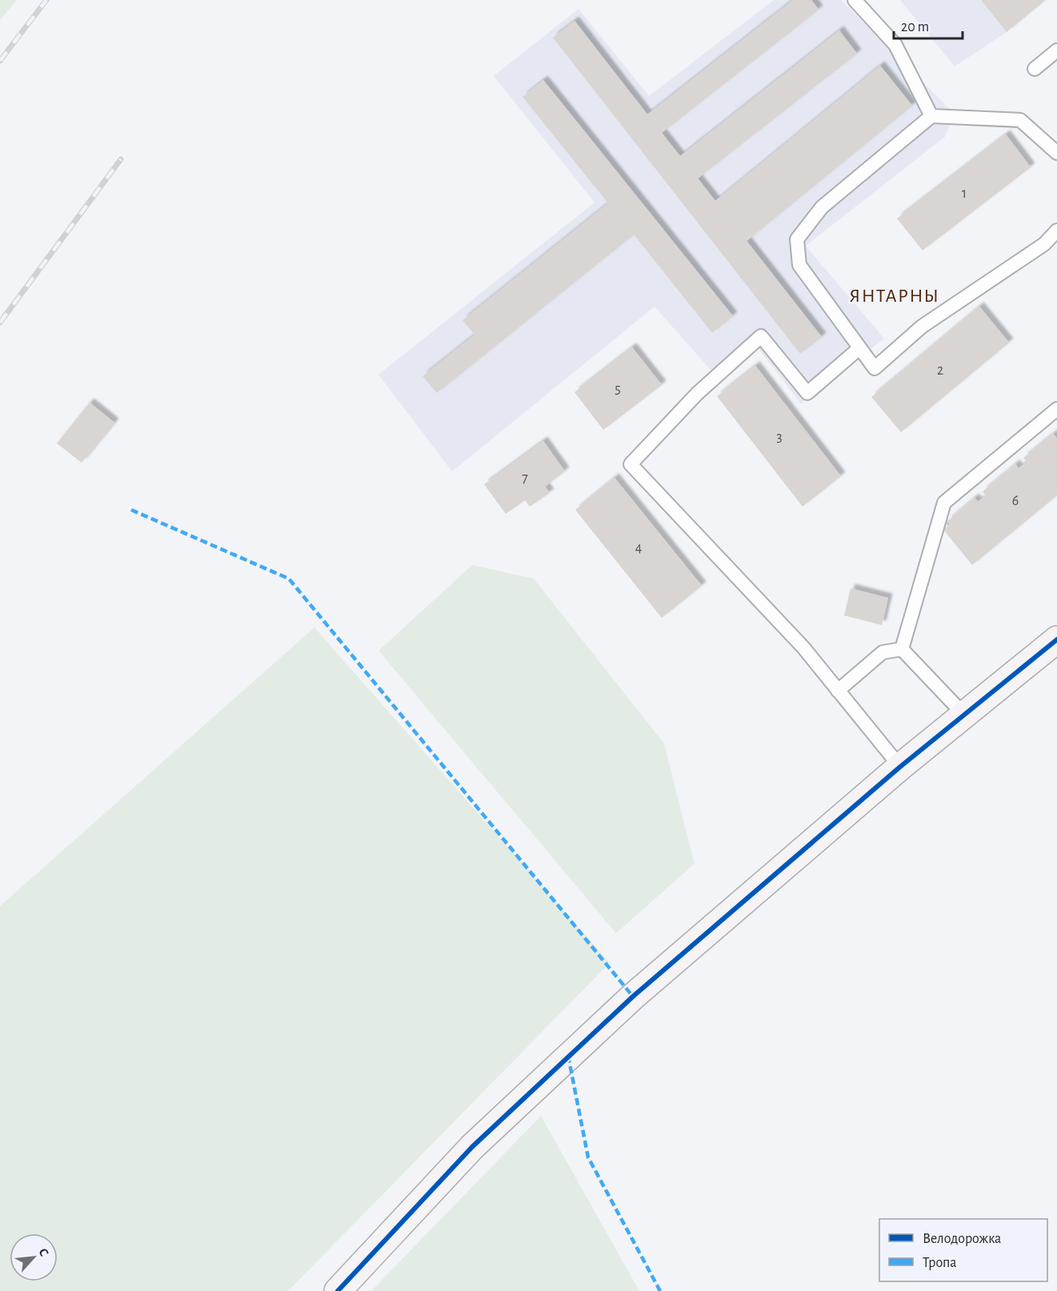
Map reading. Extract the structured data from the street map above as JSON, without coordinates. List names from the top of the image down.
{
  "districts": ["ЯНТАРНЫ"],
  "house_numbers": [
    "1",
    "2",
    "5",
    "3",
    "7",
    "6",
    "4"
  ],
  "legend": ["Велодорожка", "Тропа"],
  "scale_bar": "20 m",
  "north": "top right"
}
